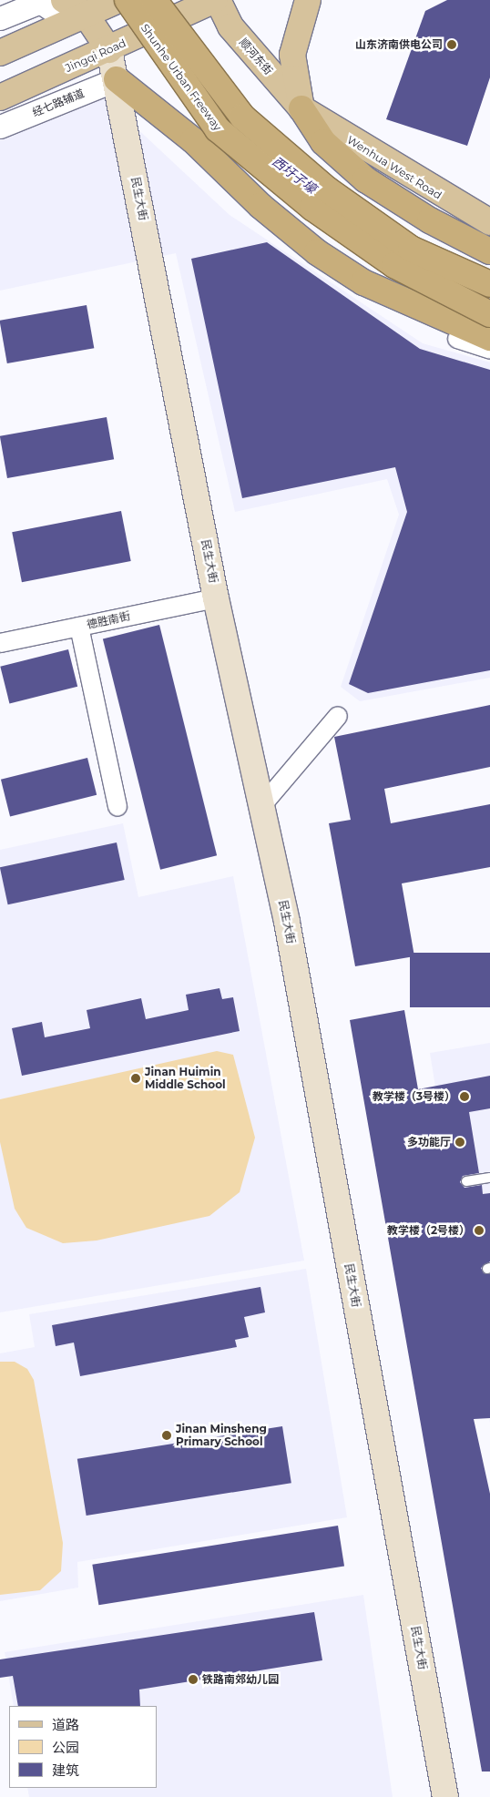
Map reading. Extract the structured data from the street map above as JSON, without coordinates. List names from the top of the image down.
{
  "streets": {
    "highway": ["Shunhe Urban Freeway"],
    "main road": [
      "Jingqi Road",
      "顺河东街",
      "Wenhua West Road",
      "民生大街"
    ],
    "street": ["经七路辅道", "德胜南街"]
  },
  "crossings": [
    ["Jingqi Road", "顺河东街"],
    ["Jingqi Road", "民生大街"],
    ["顺河东街", "Wenhua West Road"],
    ["经七路辅道", "民生大街"],
    ["民生大街", "德胜南街"]
  ],
  "water": ["西圩子壕"],
  "places": [
    "山东济南供电公司",
    "Jinan Huimin Middle School",
    "教学楼（3号楼）",
    "多功能厅",
    "教学楼（2号楼）",
    "Jinan Minsheng Primary School",
    "铁路南郊幼儿园"
  ],
  "legend": ["道路", "公园", "建筑"]
}
